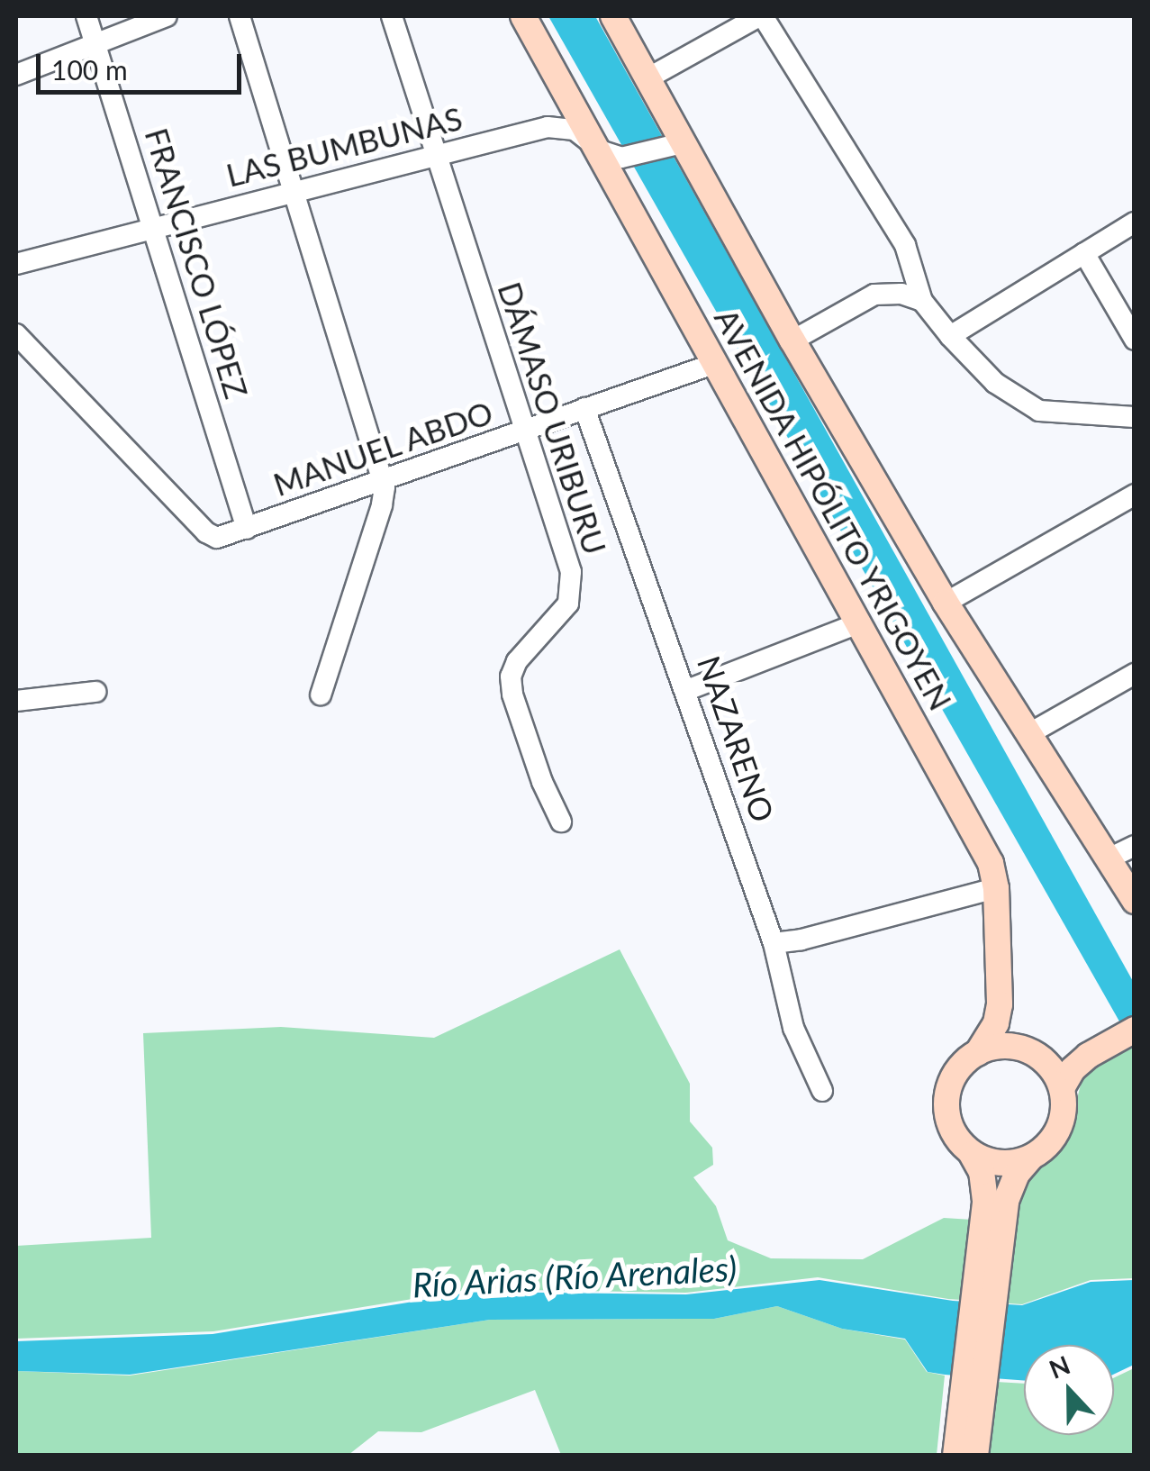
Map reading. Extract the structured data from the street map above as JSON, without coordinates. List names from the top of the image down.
{
  "streets": {
    "main road": ["AVENIDA HIPÓLITO YRIGOYEN"],
    "street": [
      "LAS BUMBUNAS",
      "FRANCISCO LÓPEZ",
      "DÁMASO URIBURU",
      "MANUEL ABDO",
      "NAZARENO"
    ]
  },
  "crossings": [
    ["LAS BUMBUNAS", "FRANCISCO LÓPEZ"],
    ["LAS BUMBUNAS", "DÁMASO URIBURU"],
    ["LAS BUMBUNAS", "AVENIDA HIPÓLITO YRIGOYEN"],
    ["FRANCISCO LÓPEZ", "MANUEL ABDO"],
    ["DÁMASO URIBURU", "MANUEL ABDO"],
    ["MANUEL ABDO", "AVENIDA HIPÓLITO YRIGOYEN"],
    ["MANUEL ABDO", "NAZARENO"]
  ],
  "water": ["Río Arias (Río Arenales)"],
  "scale_bar": "100 m",
  "north": "top"
}
